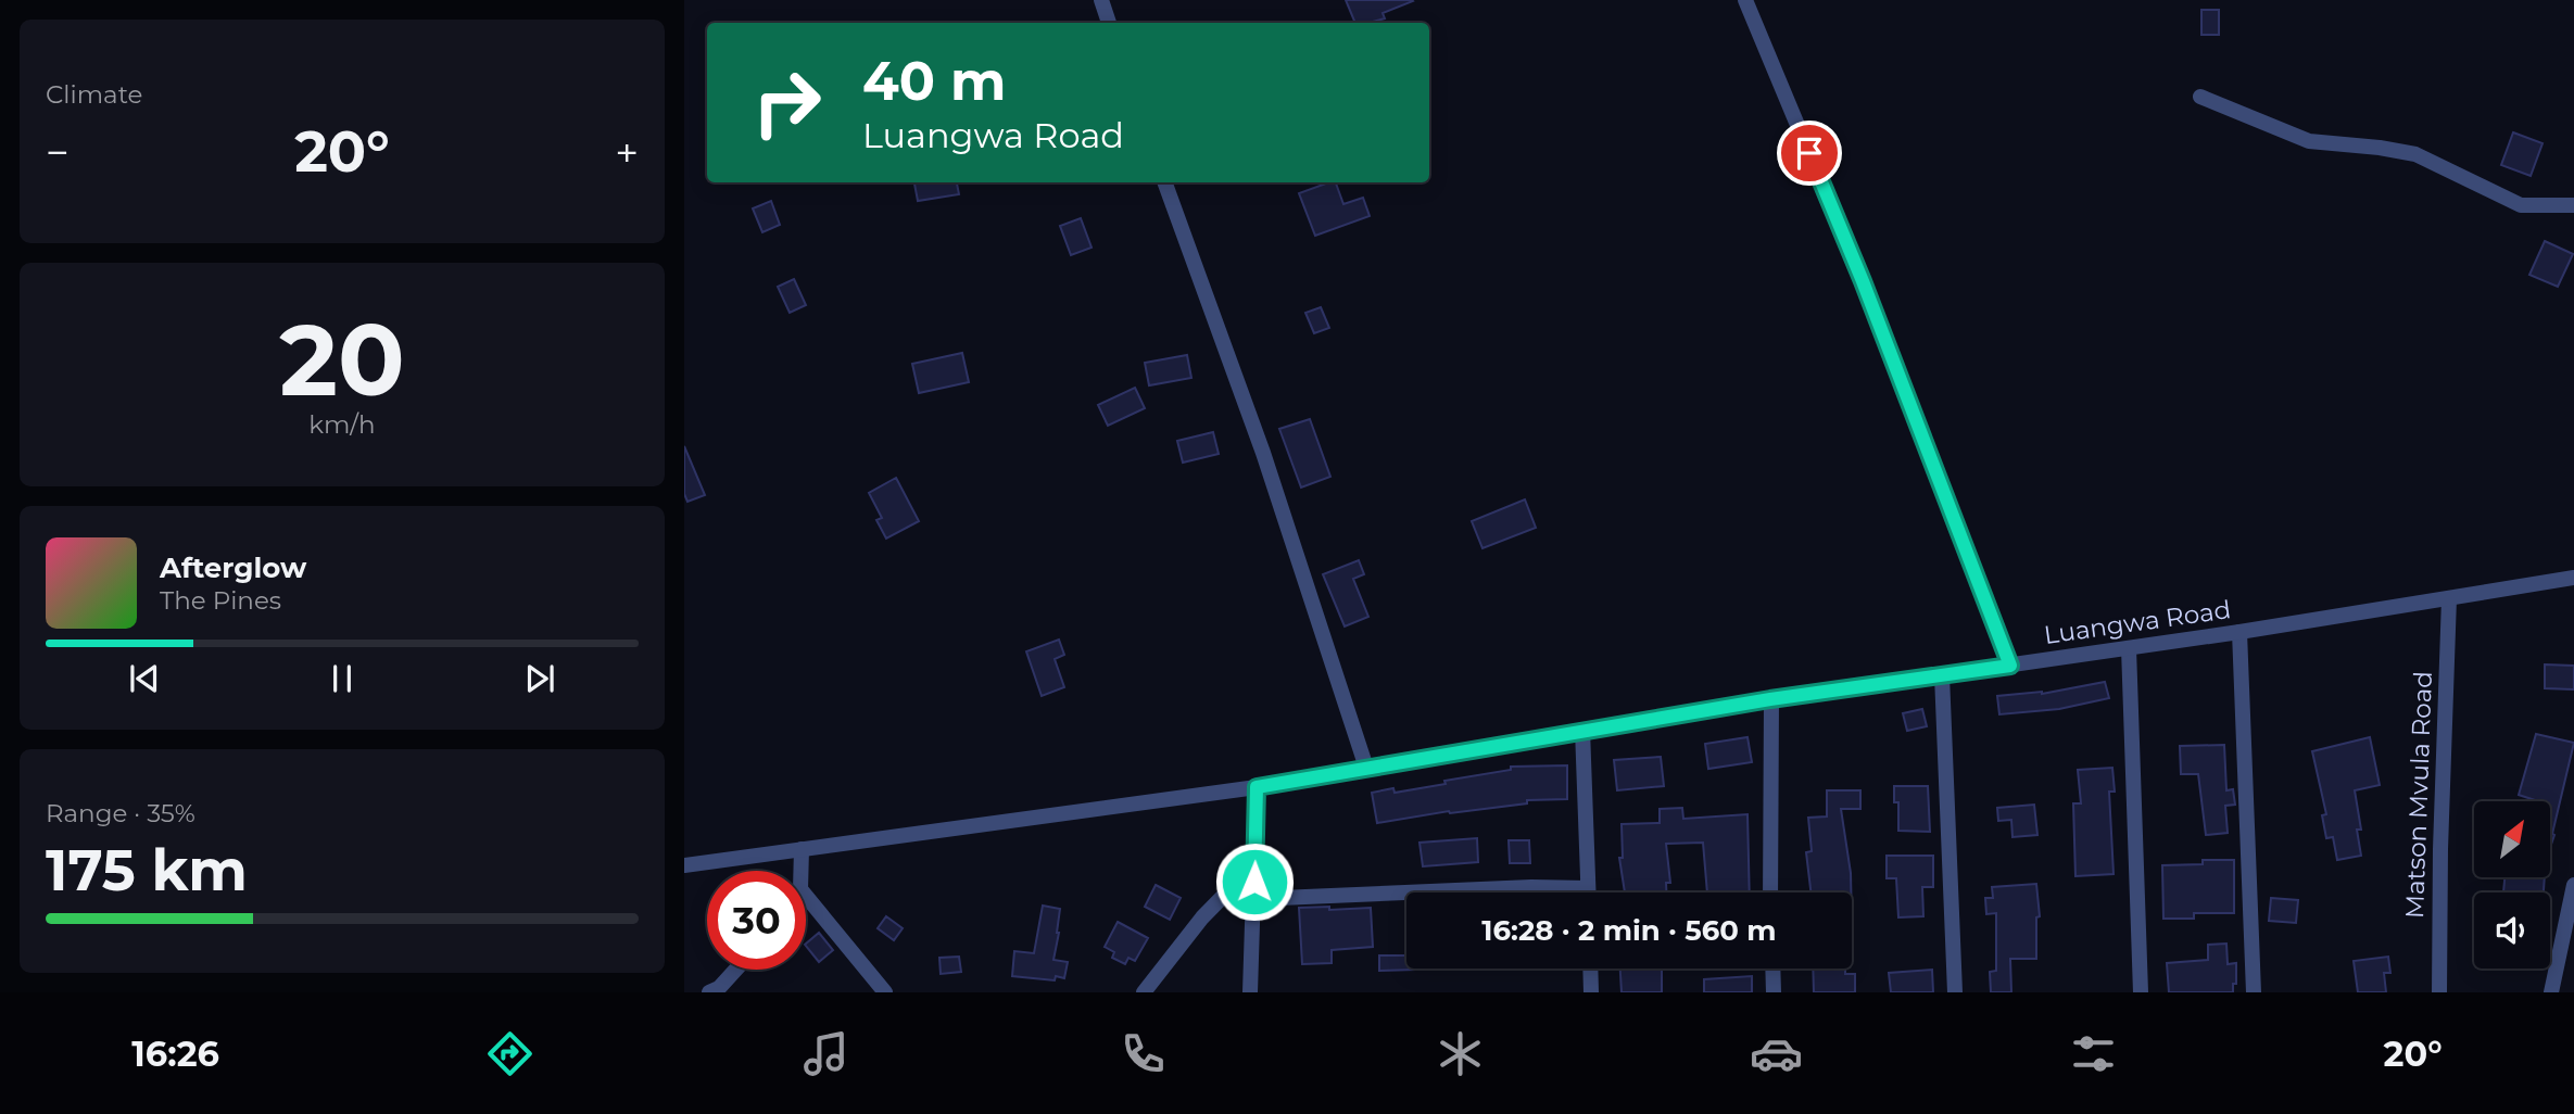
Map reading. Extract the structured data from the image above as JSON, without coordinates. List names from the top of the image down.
{
  "streets": {
    "street": ["Luangwa Road", "Matson Mvula Road"]
  },
  "crossings": [
    ["Luangwa Road", "Matson Mvula Road"]
  ],
  "north": "top right",
  "page": {
    "tile": [
      "Climate",
      ["20", "km/h"],
      ["Range · 35%", "175 km"]
    ],
    "turn": ["40 m", "Luangwa Road"],
    "heat": ["−", "20°", "+"],
    "song": ["Afterglow", "The Pines"],
    "limit": "30",
    "trip": "16:28 · 2 min · 560 m",
    "tabs": ["16:26", "20°"]
  }
}
